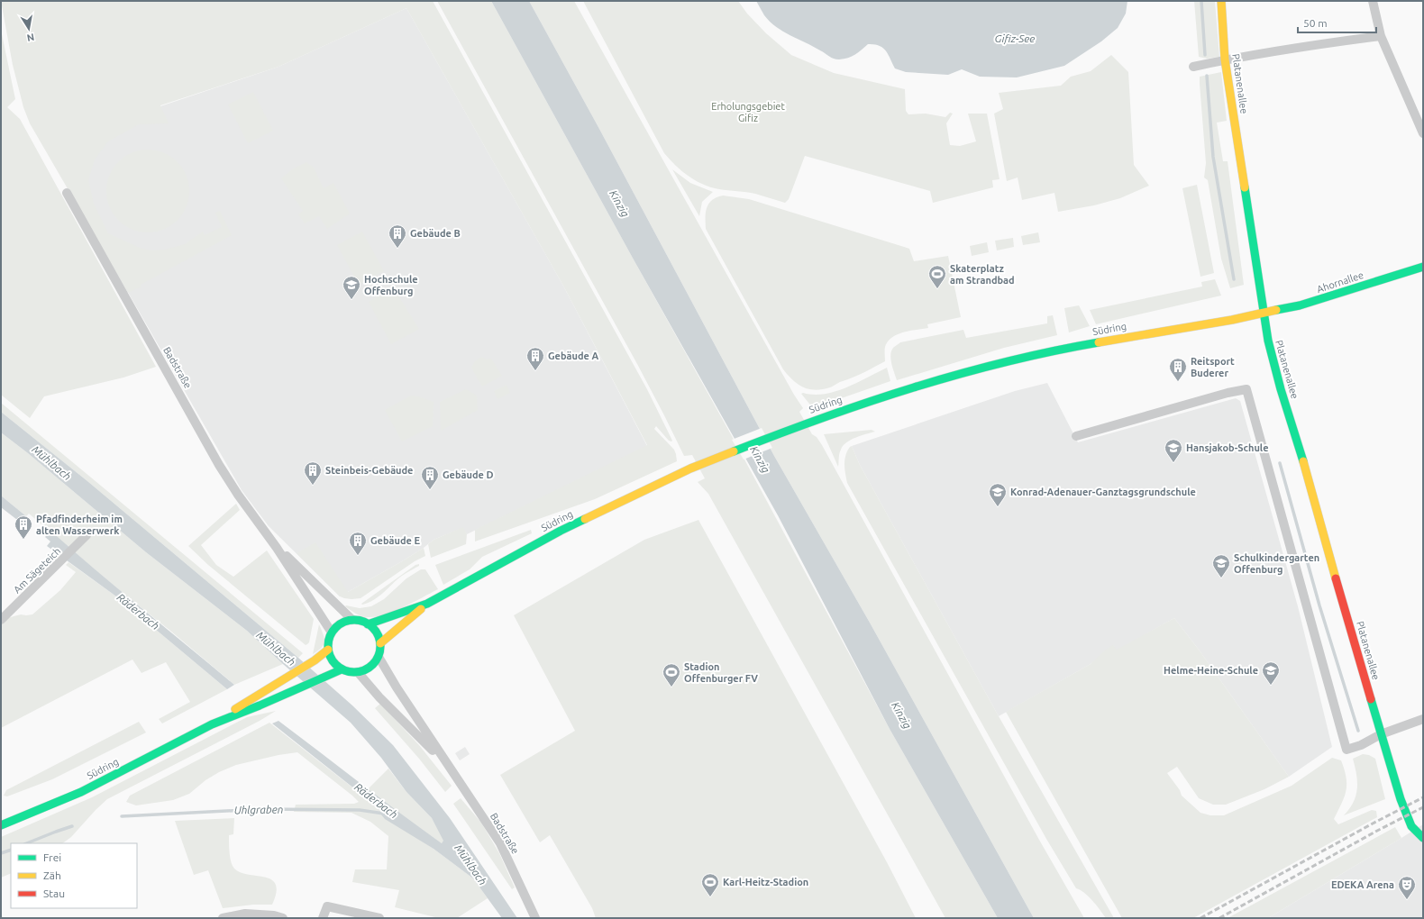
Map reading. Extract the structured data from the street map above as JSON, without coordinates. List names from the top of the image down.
{
  "streets": {
    "street": [
      "Platanenallee",
      "Ahornallee",
      "Südring",
      "Badstraße",
      "Am Sägeteich"
    ]
  },
  "crossings": [
    ["Platanenallee", "Ahornallee"],
    ["Platanenallee", "Südring"],
    ["Ahornallee", "Südring"],
    ["Südring", "Badstraße"]
  ],
  "water": [
    "Gifiz-See",
    "Kinzig",
    "Mühlbach",
    "Räderbach",
    "Uhlgraben"
  ],
  "parks": ["Erholungsgebiet Gifiz"],
  "places": {
    "building": [
      "Gebäude B",
      "Gebäude A",
      "Reitsport Buderer",
      "Steinbeis-Gebäude",
      "Gebäude D",
      "Pfadfinderheim im alten Wasserwerk",
      "Gebäude E"
    ],
    "sports": ["Skaterplatz am Strandbad", "Stadion Offenburger FV", "Karl-Heitz-Stadion"],
    "school or university": [
      "Hochschule Offenburg",
      "Hansjakob-Schule",
      "Konrad-Adenauer-Ganztagsgrundschule",
      "Schulkindergarten Offenburg",
      "Helme-Heine-Schule"
    ],
    "theatre": ["EDEKA Arena"]
  },
  "legend": ["Frei", "Zäh", "Stau"],
  "scale_bar": "50 m",
  "north": "bottom"
}
